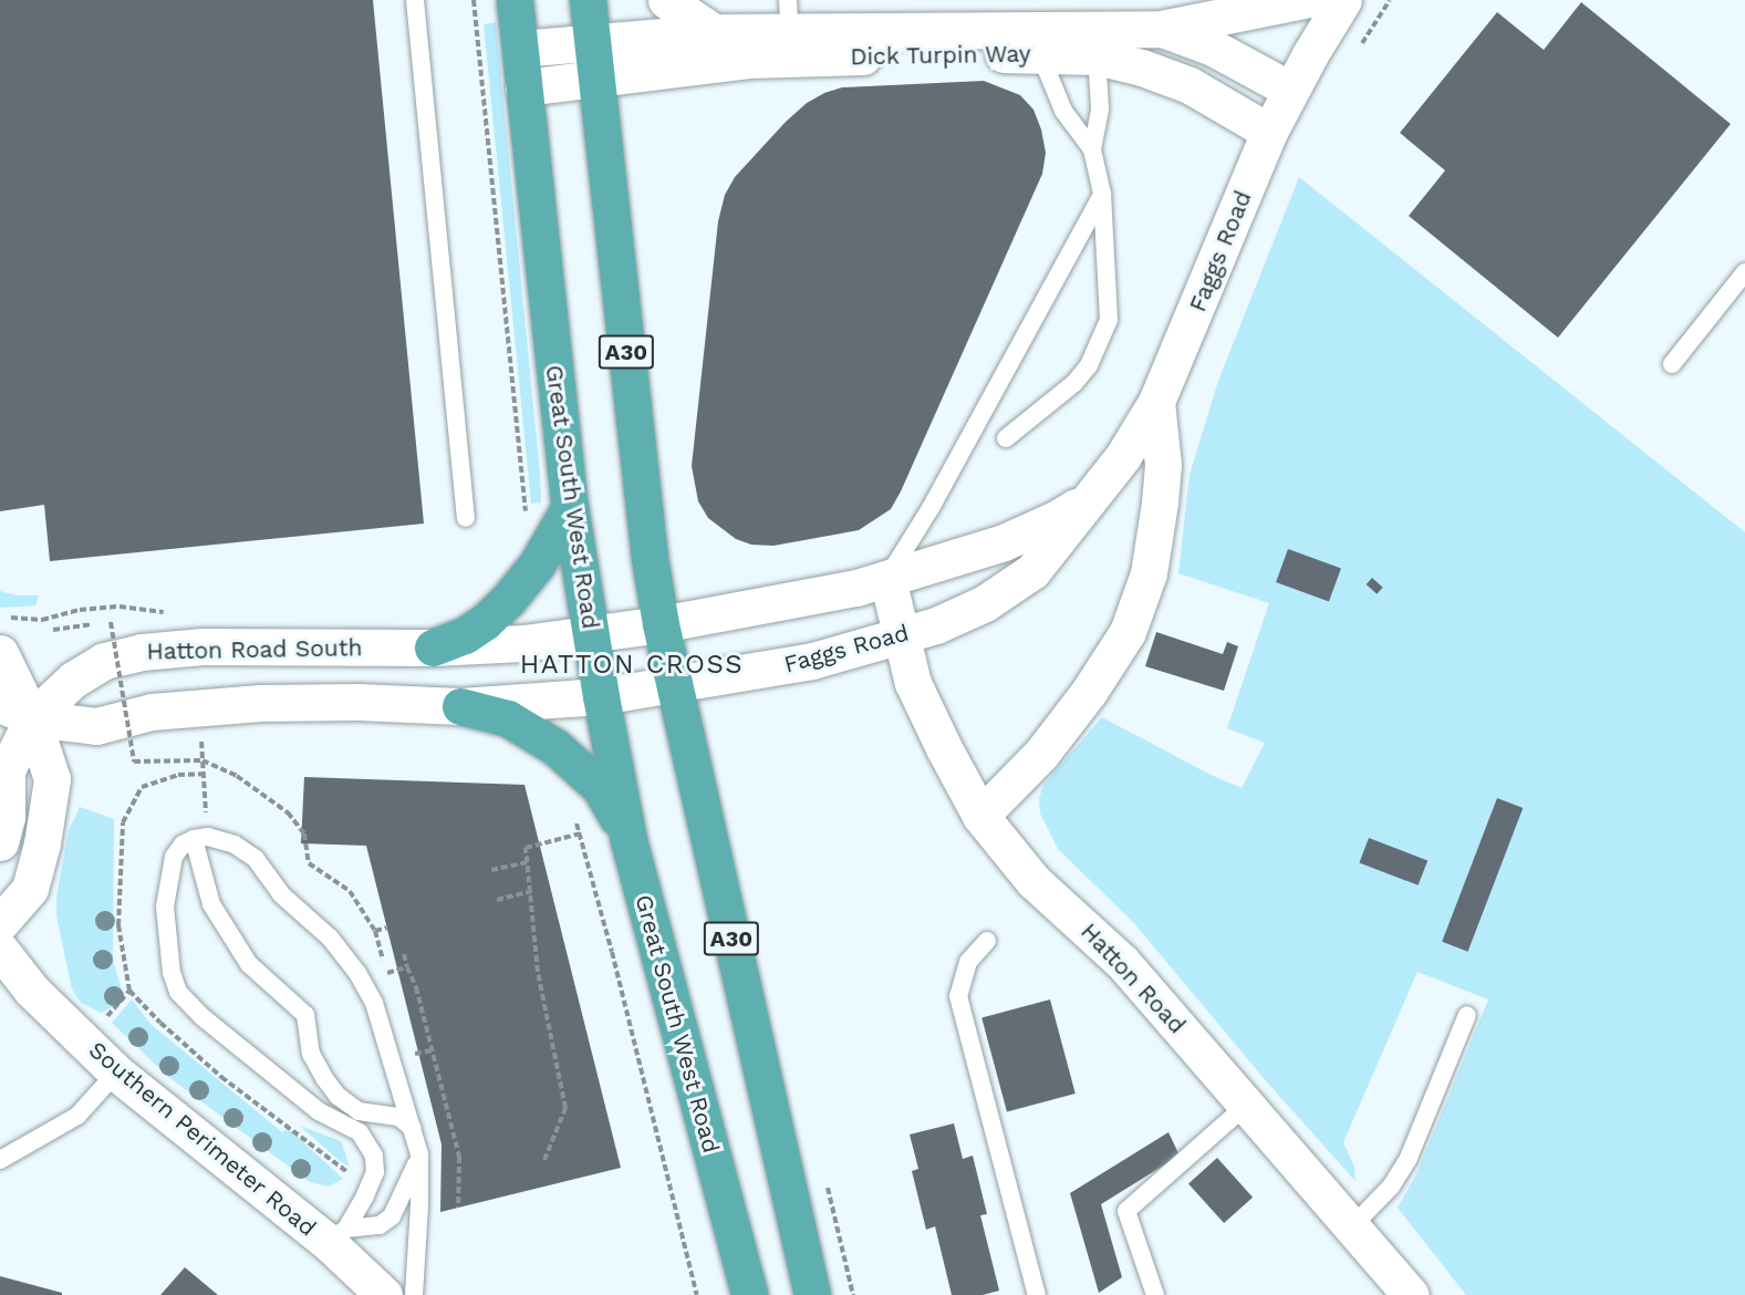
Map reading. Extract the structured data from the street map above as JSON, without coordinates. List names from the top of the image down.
{
  "streets": {
    "highway": ["A30", "Great South West Road"],
    "street": [
      "Dick Turpin Way",
      "Faggs Road",
      "Hatton Road South",
      "Hatton Road",
      "Southern Perimeter Road"
    ]
  },
  "crossings": [
    ["Dick Turpin Way", "Faggs Road"],
    ["Dick Turpin Way", "A30"],
    ["Dick Turpin Way", "Great South West Road"],
    ["Faggs Road", "A30"],
    ["Faggs Road", "Great South West Road"],
    ["Faggs Road", "Hatton Road South"],
    ["Faggs Road", "Hatton Road"],
    ["A30", "Hatton Road South"],
    ["Great South West Road", "Hatton Road South"]
  ],
  "districts": ["HATTON CROSS"]
}
